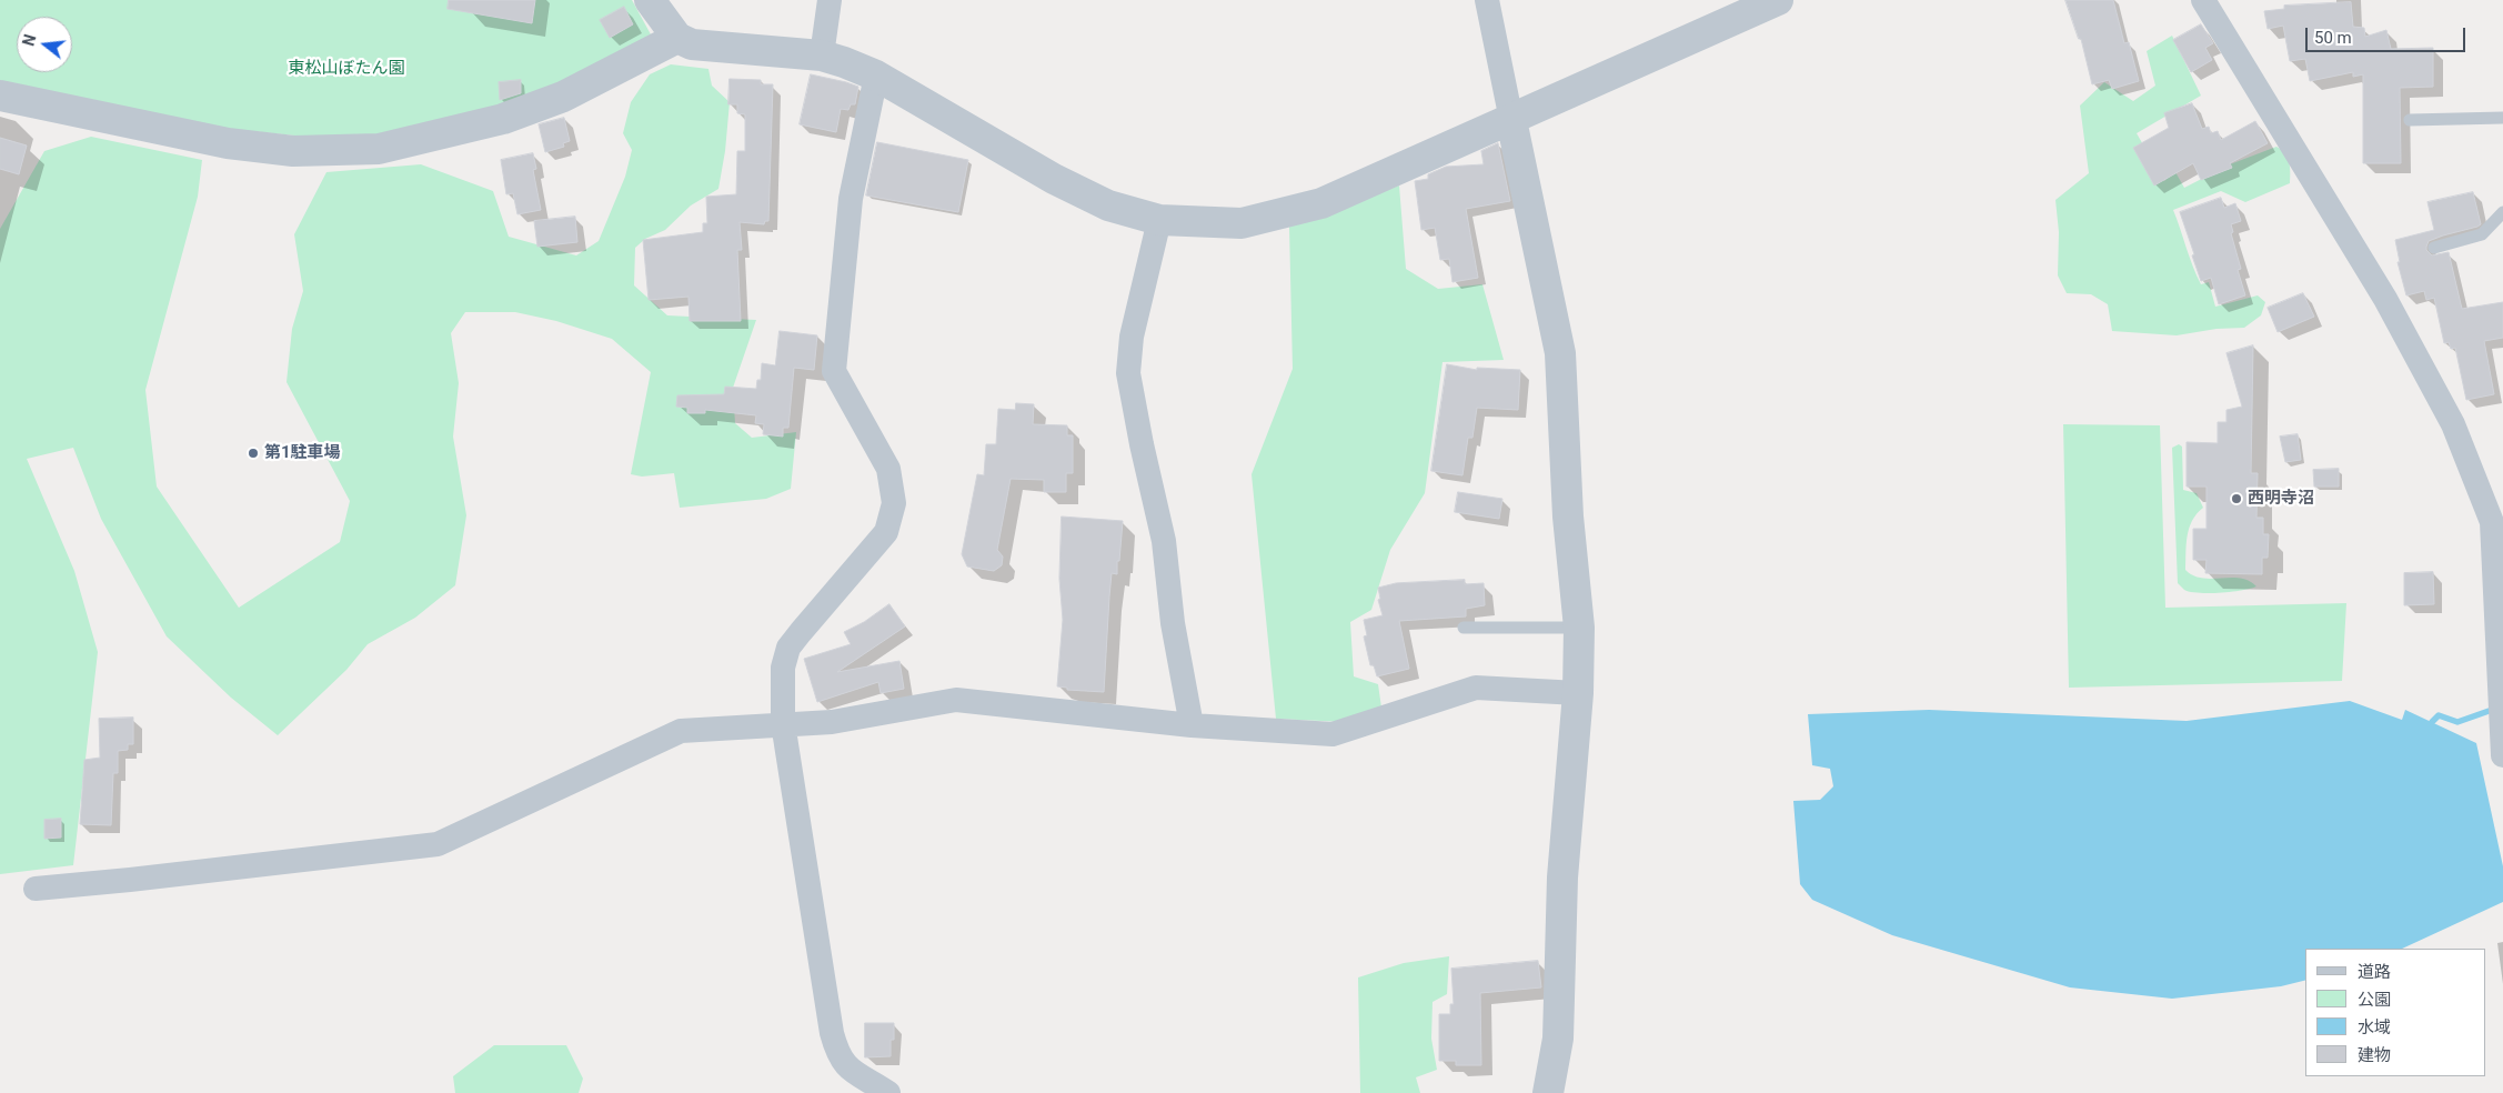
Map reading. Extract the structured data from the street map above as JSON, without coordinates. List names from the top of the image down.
{
  "parks": ["東松山ぼたん園"],
  "places": ["第1駐車場", "西明寺沼"],
  "legend": [
    "道路",
    "公園",
    "水域",
    "建物"
  ],
  "scale_bar": "50 m",
  "north": "left"
}
